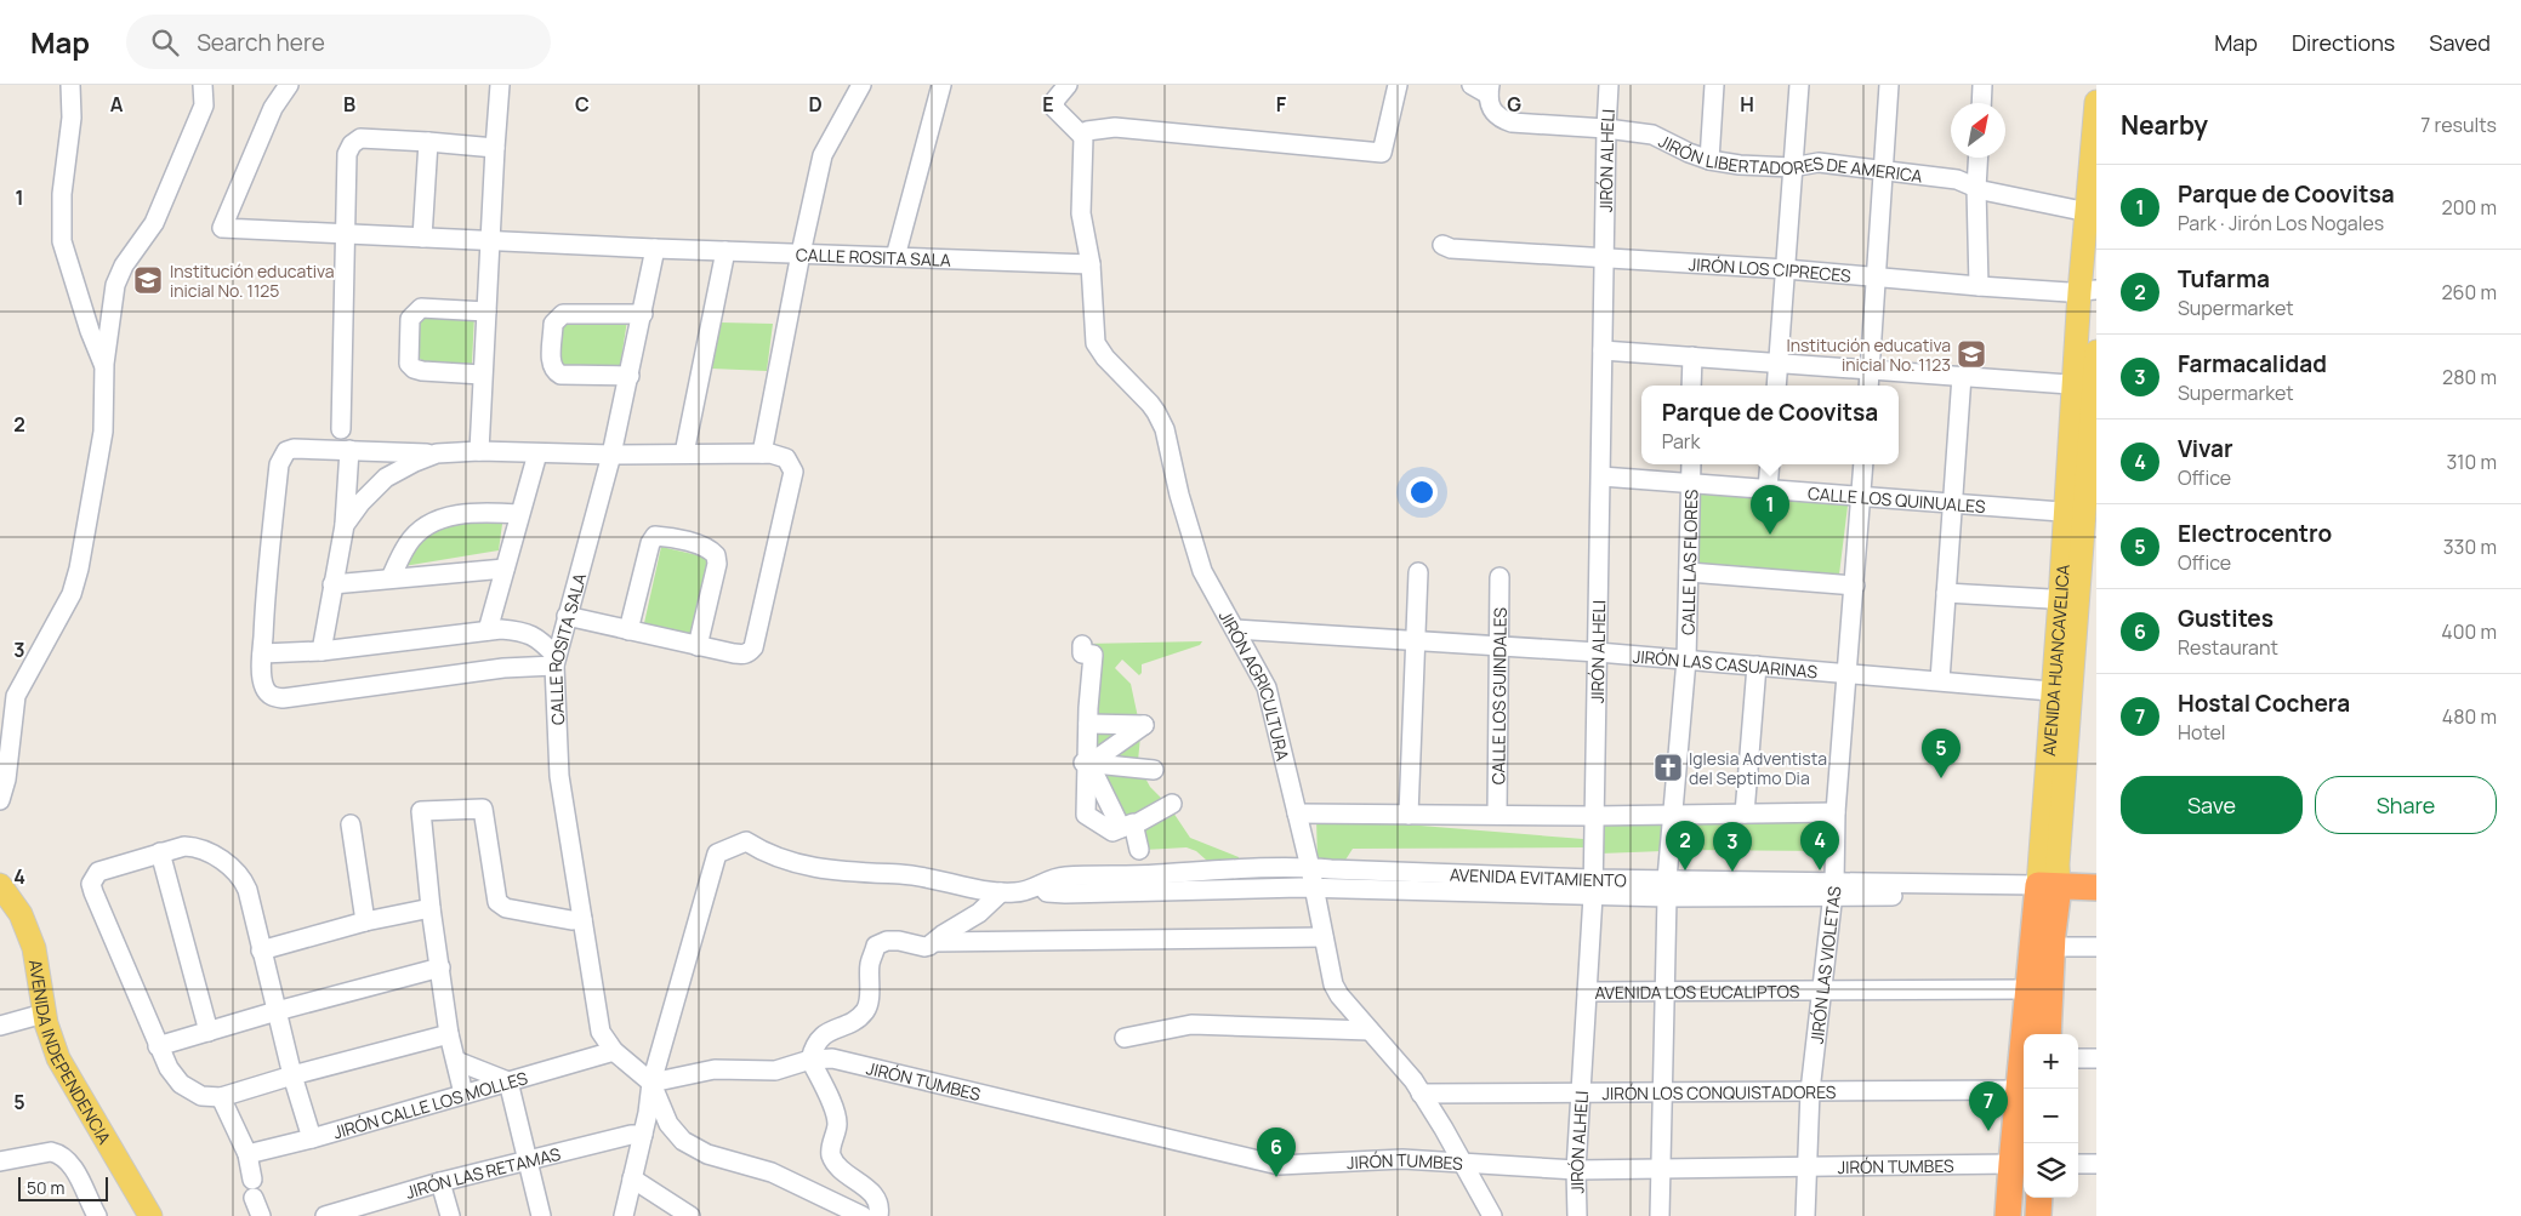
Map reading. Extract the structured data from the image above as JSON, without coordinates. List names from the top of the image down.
{
  "streets": {
    "highway": ["AVENIDA HUANCAVELICA"],
    "main road": ["AVENIDA INDEPENDENCIA"],
    "street": [
      "JIRÓN LIBERTADORES DE AMERICA",
      "JIRÓN ALHELI",
      "CALLE ROSITA SALA",
      "JIRÓN LOS CIPRECES",
      "CALLE LOS QUINUALES",
      "CALLE LAS FLORES",
      "JIRÓN LAS CASUARINAS",
      "JIRÓN AGRICULTURA",
      "CALLE LOS GUINDALES",
      "AVENIDA EVITAMIENTO",
      "JIRÓN LAS VIOLETAS",
      "AVENIDA LOS EUCALIPTOS",
      "JIRÓN TUMBES",
      "JIRÓN LOS CONQUISTADORES",
      "JIRÓN CALLE LOS MOLLES",
      "JIRÓN LAS RETAMAS"
    ]
  },
  "crossings": [
    ["JIRÓN LIBERTADORES DE AMERICA", "JIRÓN ALHELI"],
    ["JIRÓN LIBERTADORES DE AMERICA", "AVENIDA HUANCAVELICA"],
    ["JIRÓN ALHELI", "JIRÓN LOS CIPRECES"],
    ["JIRÓN ALHELI", "CALLE LOS QUINUALES"],
    ["JIRÓN ALHELI", "JIRÓN LAS CASUARINAS"],
    ["JIRÓN ALHELI", "AVENIDA EVITAMIENTO"],
    ["JIRÓN ALHELI", "AVENIDA LOS EUCALIPTOS"],
    ["JIRÓN ALHELI", "JIRÓN TUMBES"],
    ["JIRÓN ALHELI", "JIRÓN LOS CONQUISTADORES"],
    ["CALLE ROSITA SALA", "JIRÓN AGRICULTURA"],
    ["CALLE ROSITA SALA", "JIRÓN CALLE LOS MOLLES"],
    ["JIRÓN LOS CIPRECES", "AVENIDA HUANCAVELICA"],
    ["CALLE LOS QUINUALES", "CALLE LAS FLORES"],
    ["CALLE LOS QUINUALES", "AVENIDA HUANCAVELICA"],
    ["CALLE LOS QUINUALES", "JIRÓN LAS VIOLETAS"],
    ["CALLE LAS FLORES", "JIRÓN LAS CASUARINAS"],
    ["CALLE LAS FLORES", "AVENIDA EVITAMIENTO"],
    ["CALLE LAS FLORES", "AVENIDA LOS EUCALIPTOS"],
    ["CALLE LAS FLORES", "JIRÓN TUMBES"],
    ["CALLE LAS FLORES", "JIRÓN LOS CONQUISTADORES"],
    ["AVENIDA HUANCAVELICA", "JIRÓN LAS CASUARINAS"],
    ["AVENIDA HUANCAVELICA", "AVENIDA EVITAMIENTO"],
    ["AVENIDA HUANCAVELICA", "AVENIDA LOS EUCALIPTOS"],
    ["AVENIDA HUANCAVELICA", "JIRÓN TUMBES"],
    ["AVENIDA HUANCAVELICA", "JIRÓN LOS CONQUISTADORES"],
    ["JIRÓN LAS CASUARINAS", "JIRÓN AGRICULTURA"],
    ["JIRÓN LAS CASUARINAS", "CALLE LOS GUINDALES"],
    ["JIRÓN LAS CASUARINAS", "JIRÓN LAS VIOLETAS"],
    ["JIRÓN AGRICULTURA", "AVENIDA EVITAMIENTO"],
    ["JIRÓN AGRICULTURA", "JIRÓN TUMBES"],
    ["JIRÓN AGRICULTURA", "JIRÓN LOS CONQUISTADORES"],
    ["AVENIDA EVITAMIENTO", "JIRÓN LAS VIOLETAS"],
    ["JIRÓN LAS VIOLETAS", "AVENIDA LOS EUCALIPTOS"],
    ["JIRÓN LAS VIOLETAS", "JIRÓN TUMBES"],
    ["JIRÓN LAS VIOLETAS", "JIRÓN LOS CONQUISTADORES"]
  ],
  "places": {
    "school or university": ["Institución educativa inicial No. 1125", "Institución educativa inicial No. 1123"],
    "church": ["Iglesia Adventista del Septimo Dia"]
  },
  "scale_bar": "50 m",
  "north": "top right",
  "page": {
    "header": "Map",
    "search": "Search here",
    "nav": ["Map", "Directions", "Saved"],
    "heading": ["Nearby", "7 results"],
    "list": [
      {
        "mark": "1",
        "name": "Parque de Coovitsa",
        "note": "Park · Jirón Los Nogales",
        "value": "200 m"
      },
      {
        "mark": "2",
        "name": "Tufarma",
        "note": "Supermarket",
        "value": "260 m"
      },
      {
        "mark": "3",
        "name": "Farmacalidad",
        "note": "Supermarket",
        "value": "280 m"
      },
      {
        "mark": "4",
        "name": "Vivar",
        "note": "Office",
        "value": "310 m"
      },
      {
        "mark": "5",
        "name": "Electrocentro",
        "note": "Office",
        "value": "330 m"
      },
      {
        "mark": "6",
        "name": "Gustites",
        "note": "Restaurant",
        "value": "400 m"
      },
      {
        "mark": "7",
        "name": "Hostal Cochera",
        "note": "Hotel",
        "value": "480 m"
      }
    ],
    "popup": ["Parque de Coovitsa", "Park"],
    "pins": [
      "1",
      "5",
      "2",
      "4",
      "3",
      "7",
      "6"
    ],
    "buttons": ["Save", "Share"],
    "map_buttons": ["+", "−"],
    "scale": "50 m"
  },
  "grid": {
    "columns": [
      "A",
      "B",
      "C",
      "D",
      "E",
      "F",
      "G",
      "H"
    ],
    "rows": [
      "1",
      "2",
      "3",
      "4",
      "5"
    ]
  }
}
